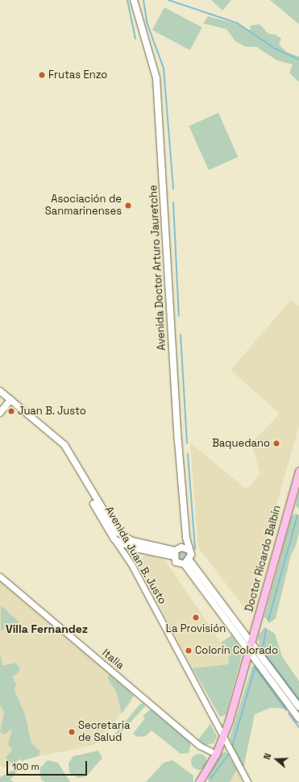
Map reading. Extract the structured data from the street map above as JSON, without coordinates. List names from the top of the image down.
{
  "streets": {
    "main road": ["Avenida Doctor Arturo Jauretche", "Avenida Juan B. Justo", "Doctor Ricardo Balbín"],
    "street": ["Italia"]
  },
  "crossings": [
    ["Avenida Juan B. Justo", "Doctor Ricardo Balbín"],
    ["Doctor Ricardo Balbín", "Italia"]
  ],
  "districts": ["Villa Fernandez"],
  "places": [
    "Frutas Enzo",
    "Asociación de Sanmarinenses",
    "Juan B. Justo",
    "Baquedano",
    "La Provisión",
    "Colorín Colorado",
    "Secretaría de Salud"
  ],
  "scale_bar": "100 m",
  "north": "left"
}
